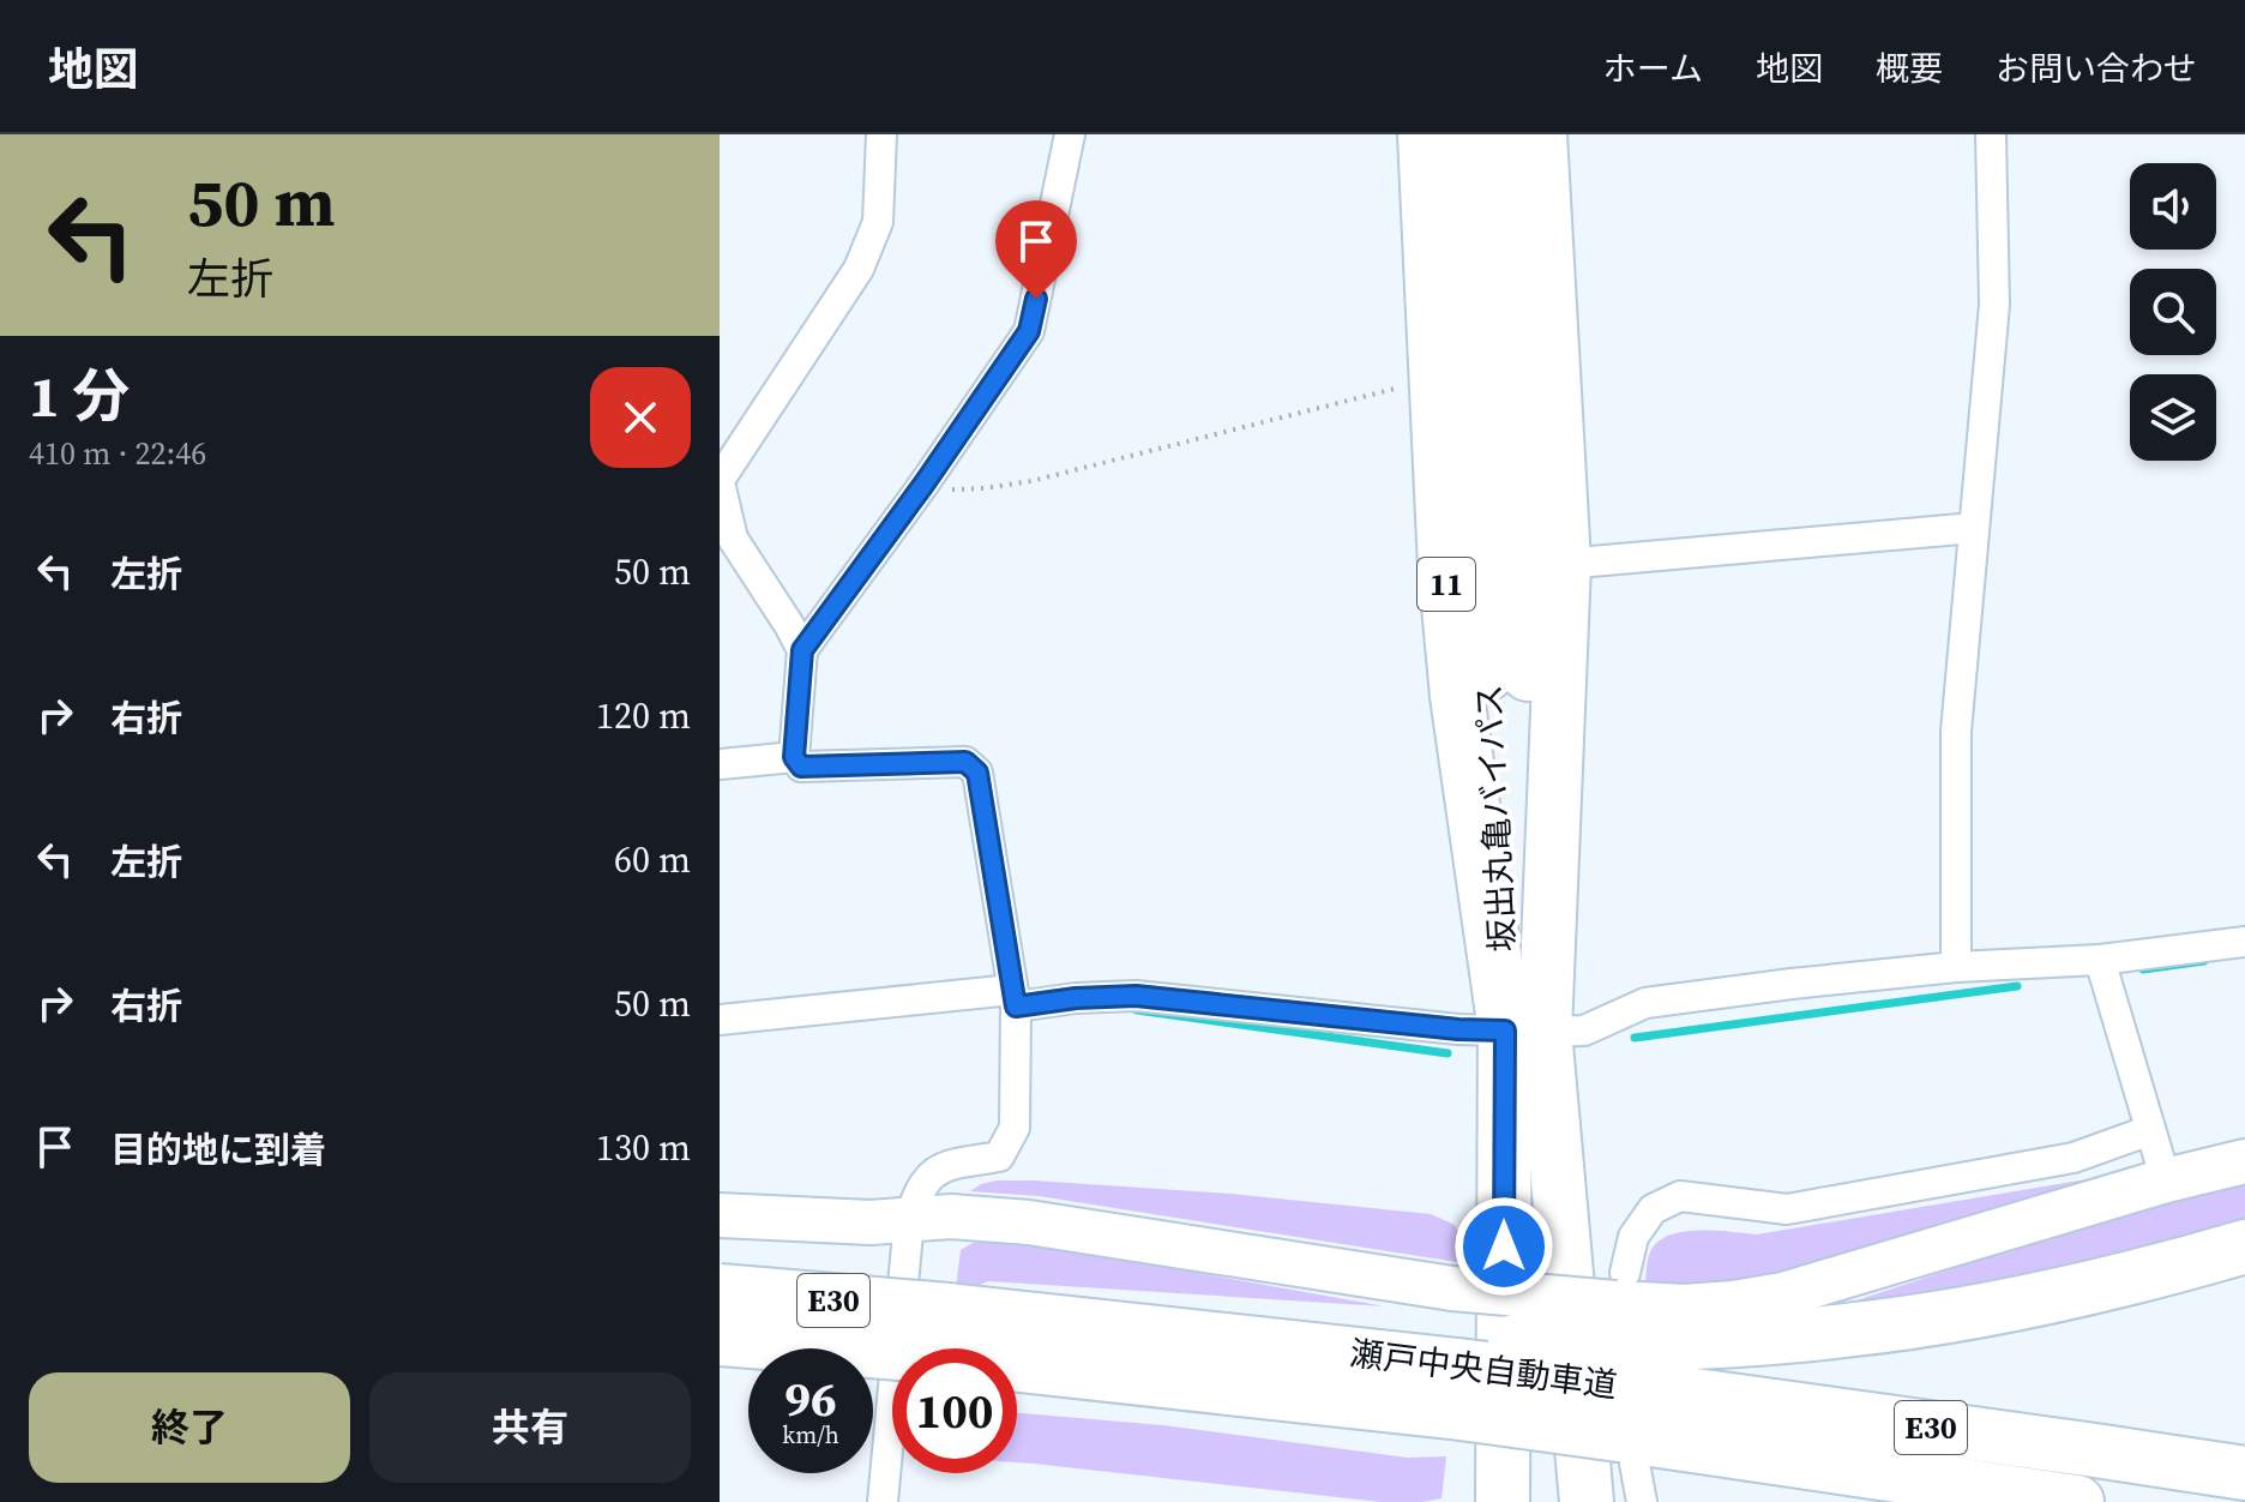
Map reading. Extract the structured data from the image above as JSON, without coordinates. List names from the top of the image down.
{
  "streets": {
    "highway": [
      "11",
      "坂出丸亀バイパス",
      "E30",
      "瀬戸中央自動車道"
    ]
  },
  "crossings": [
    ["11", "坂出丸亀バイパス"]
  ],
  "page": {
    "header": "地図",
    "nav": [
      "ホーム",
      "地図",
      "概要",
      "お問い合わせ"
    ],
    "turn": ["50 m", "左折"],
    "heading": ["1 分", "410 m · 22:46"],
    "list": [
      {
        "name": "左折",
        "value": "50 m"
      },
      {
        "name": "右折",
        "value": "120 m"
      },
      {
        "name": "左折",
        "value": "60 m"
      },
      {
        "name": "右折",
        "value": "50 m"
      },
      {
        "name": "目的地に到着",
        "value": "130 m"
      }
    ],
    "speed": "96 km/h",
    "limit": "100",
    "buttons": ["終了", "共有"]
  }
}
